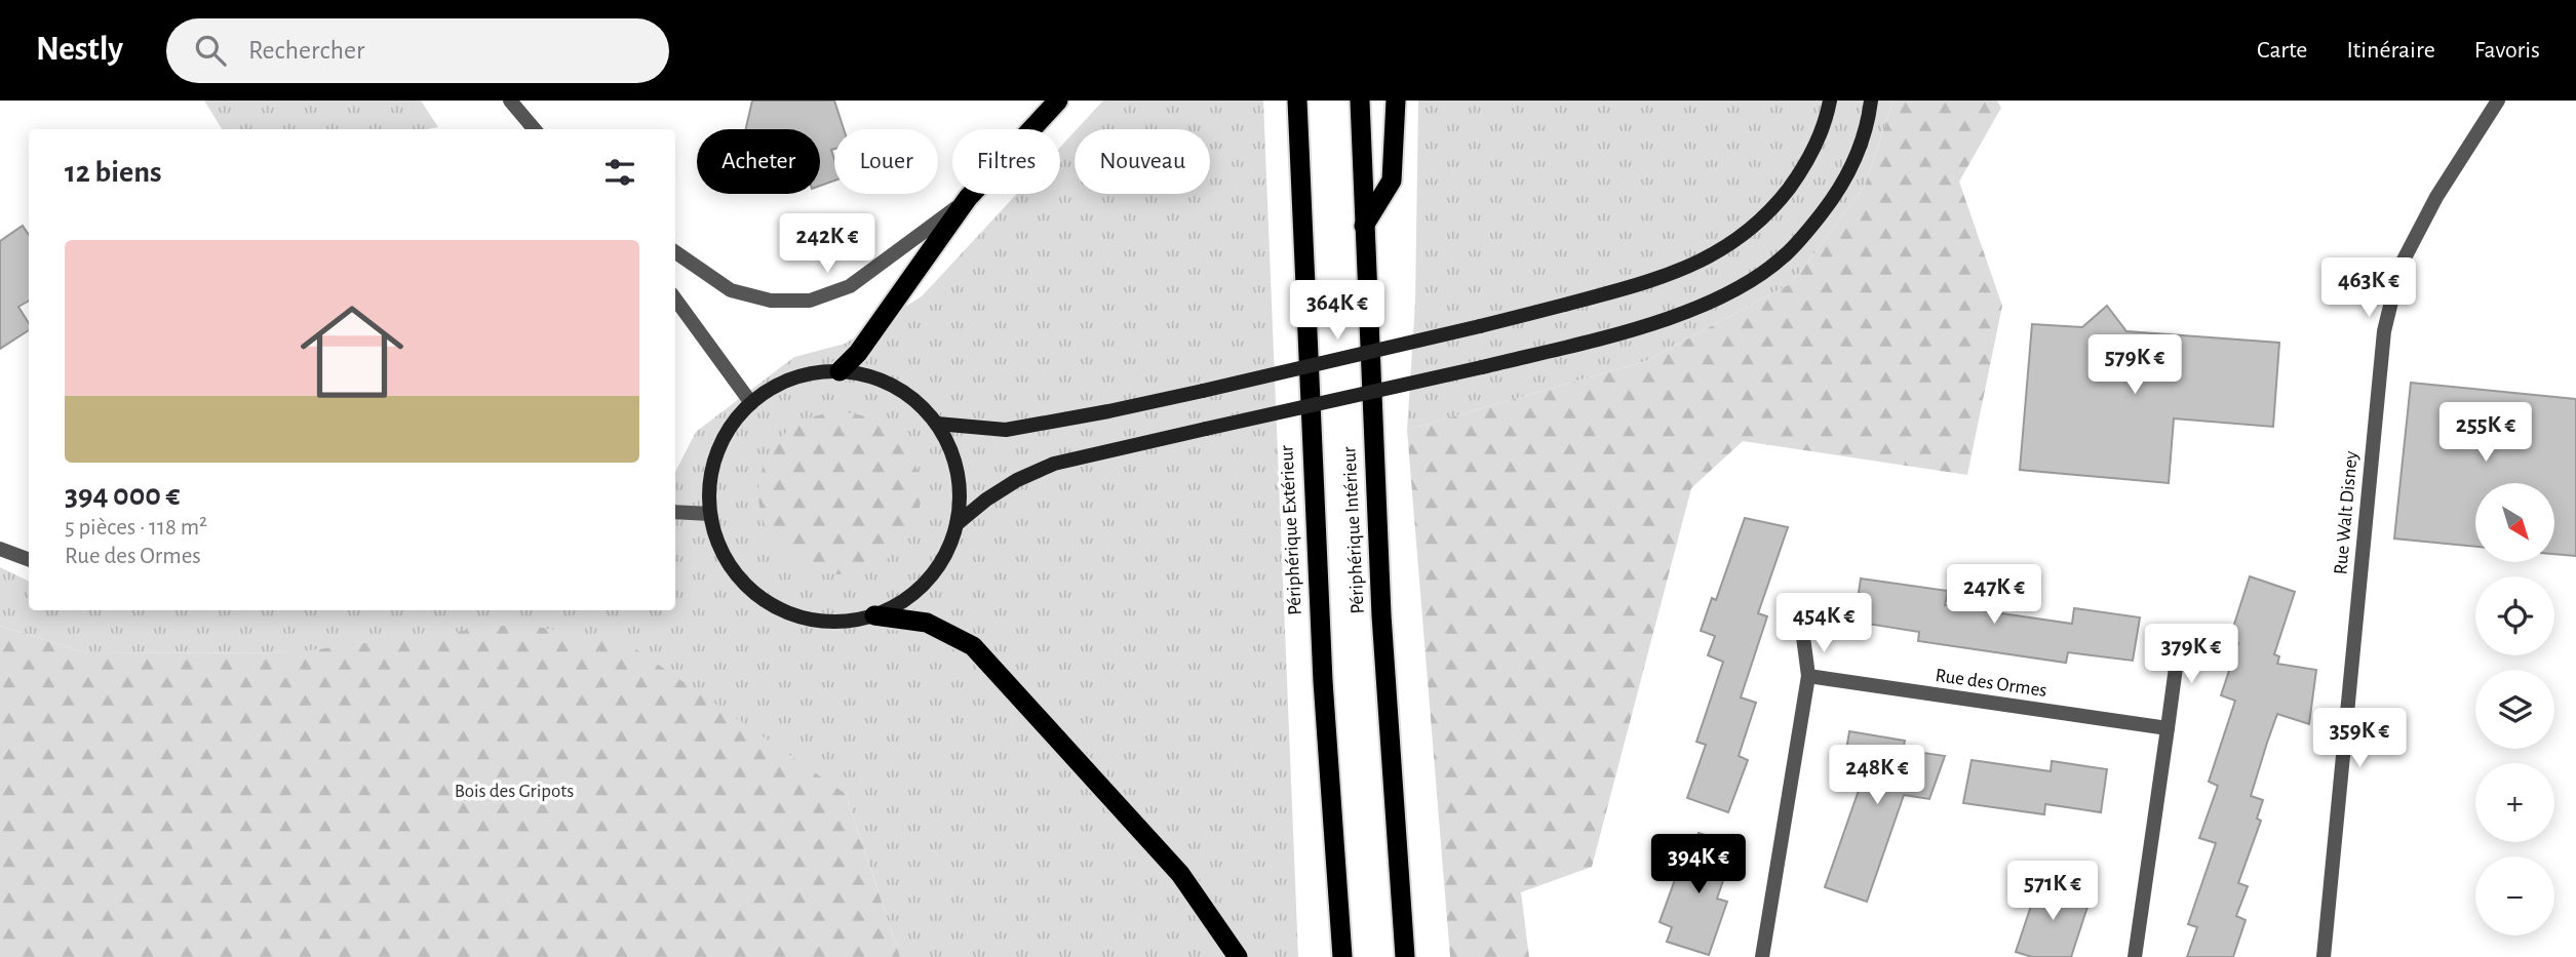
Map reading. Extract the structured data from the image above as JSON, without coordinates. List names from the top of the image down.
{
  "streets": {
    "highway": ["Périphérique Extérieur", "Périphérique Intérieur"],
    "street": ["Rue Walt Disney", "Rue des Ormes"]
  },
  "parks": ["Bois des Gripots"],
  "north": "bottom right",
  "page": {
    "header": "Nestly",
    "search": "Rechercher",
    "nav": ["Carte", "Itinéraire", "Favoris"],
    "chip": [
      "Acheter",
      "Louer",
      "Filtres",
      "Nouveau"
    ],
    "heading": "12 biens",
    "price": [
      "242K €",
      "463K €",
      "364K €",
      "579K €",
      "255K €",
      "247K €",
      "454K €",
      "379K €",
      "359K €",
      "248K €",
      "394K €",
      "571K €"
    ],
    "list": [
      {
        "name": "394 000 €",
        "note": "5 pièces · 118 m² · Rue des Ormes"
      }
    ],
    "map_buttons": ["+", "−"]
  }
}
